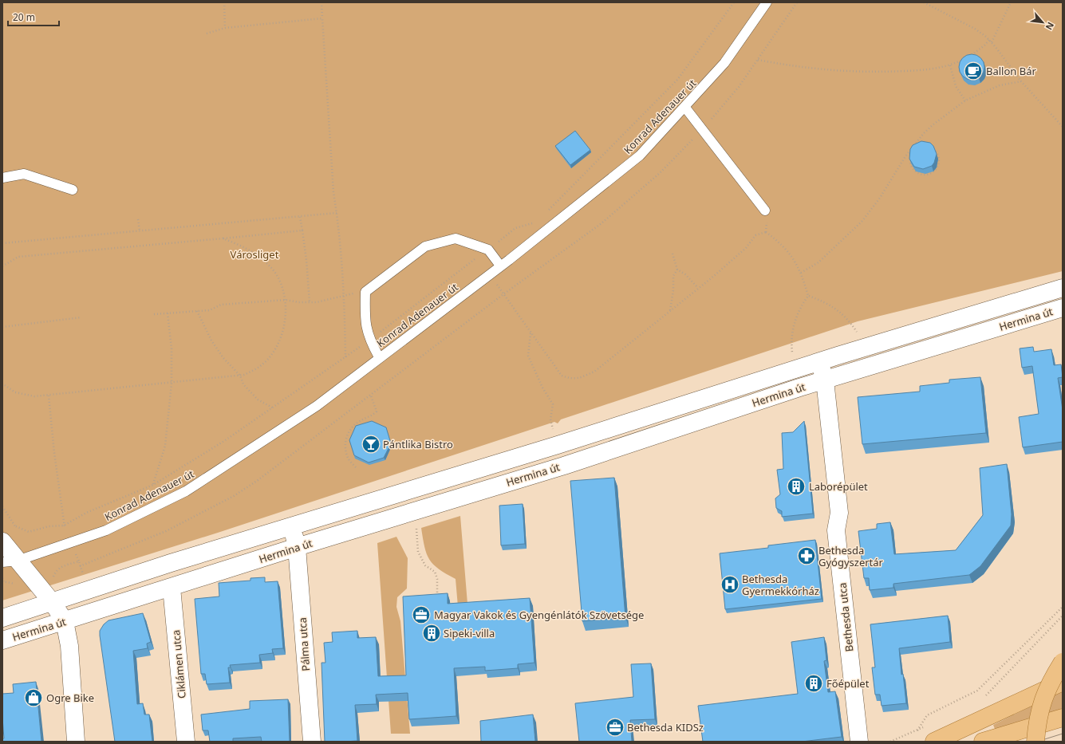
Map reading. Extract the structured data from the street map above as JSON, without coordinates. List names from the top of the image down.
{
  "streets": {
    "street": [
      "Hermina út",
      "Bethesda utca",
      "Pálma utca",
      "Ciklámen utca"
    ],
    "lane": ["Konrad Adenauer út"]
  },
  "crossings": [
    ["Hermina út", "Bethesda utca"],
    ["Hermina út", "Pálma utca"],
    ["Hermina út", "Ciklámen utca"]
  ],
  "parks": ["Városliget"],
  "places": {
    "cafe": ["Ballon Bár"],
    "bar": ["Pántlika Bistro"],
    "building": ["Laborépület", "Sipeki-villa", "Főépület"],
    "pharmacy": ["Bethesda Gyógyszertár"],
    "hospital": ["Bethesda Gyermekkórház"],
    "office": ["Magyar Vakok és Gyengénlátók Szövetsége", "Bethesda KIDSz"],
    "shop": ["Ogre Bike"]
  },
  "scale_bar": "20 m",
  "north": "bottom right"
}
